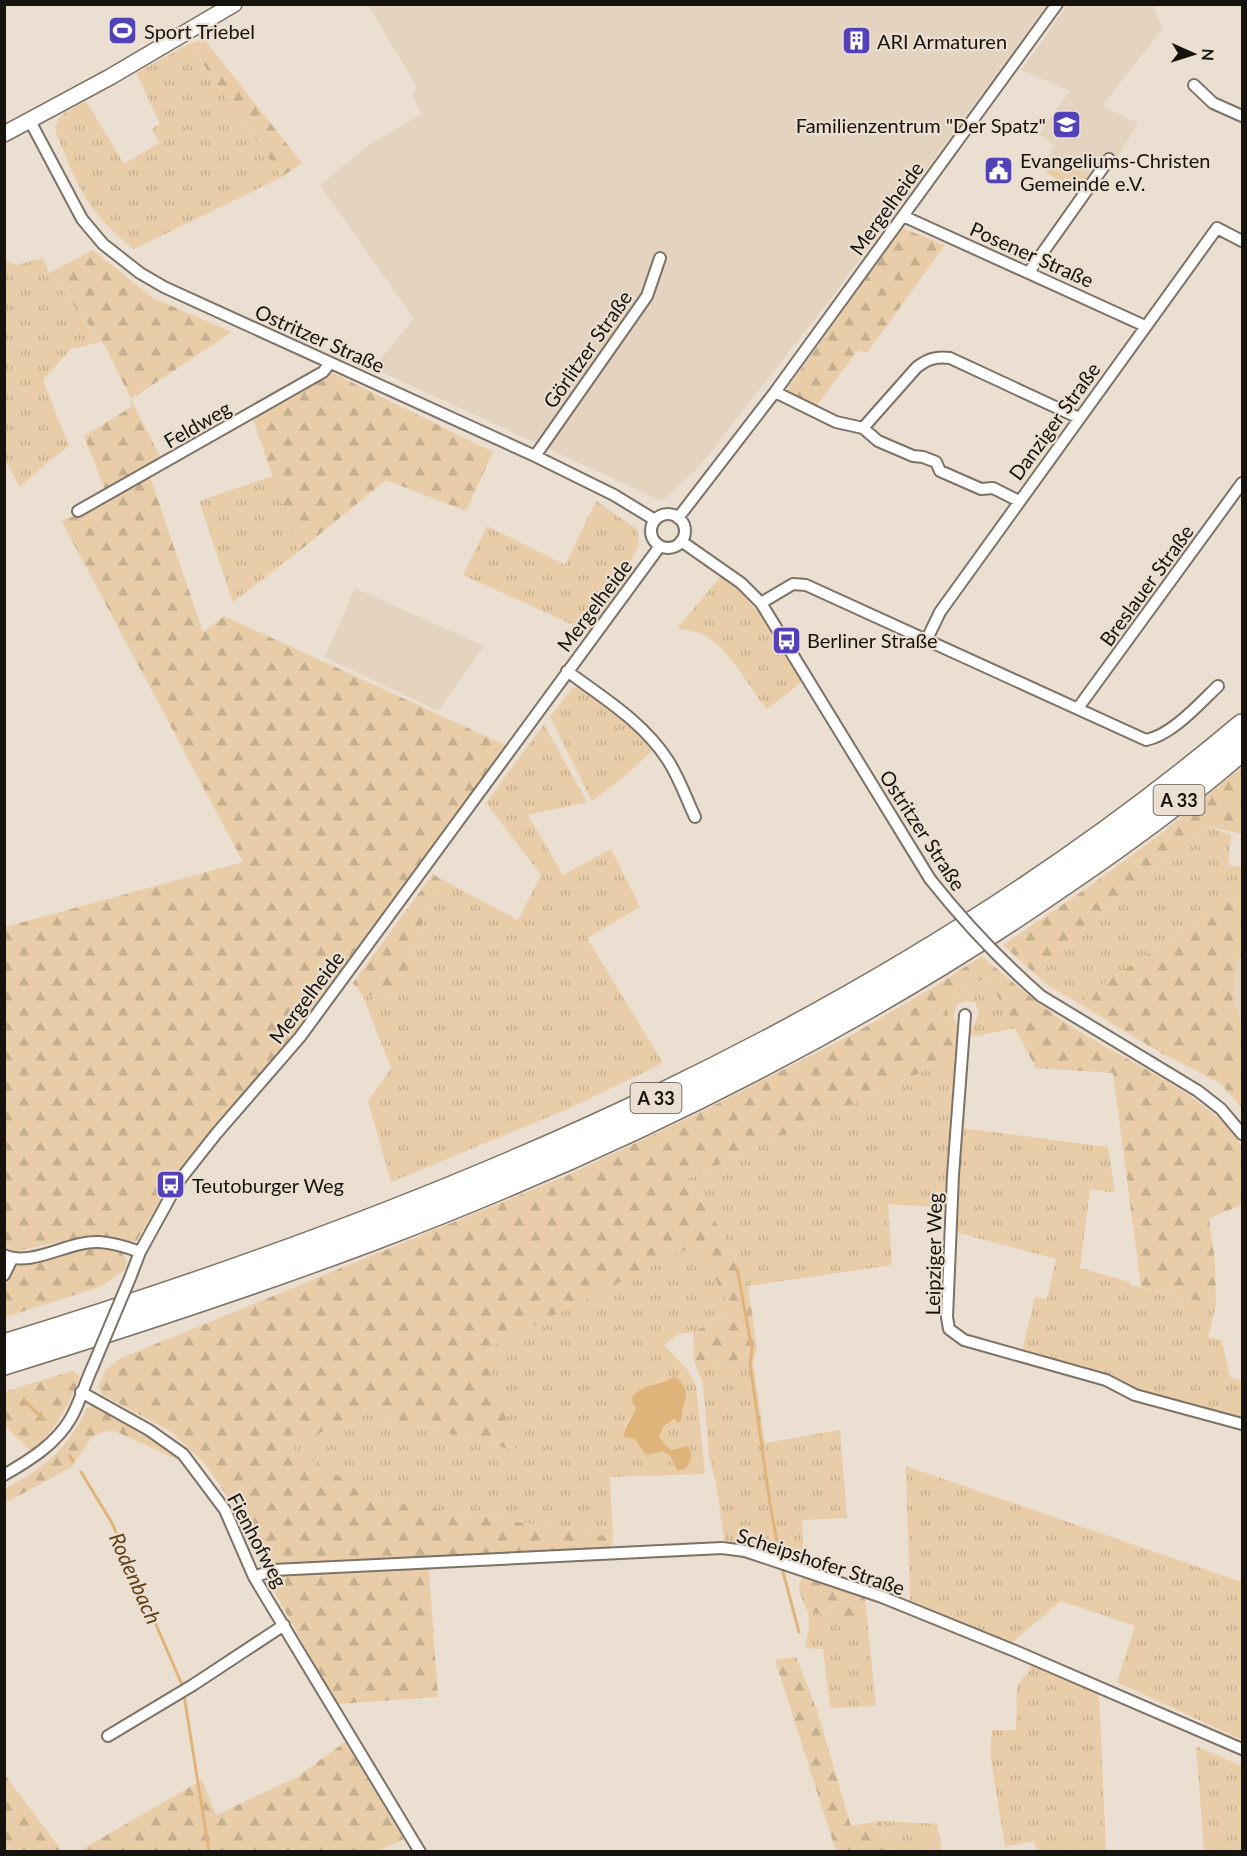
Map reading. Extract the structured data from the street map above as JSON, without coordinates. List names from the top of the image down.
{
  "streets": {
    "highway": ["A 33"],
    "street": [
      "Mergelheide",
      "Posener Straße",
      "Ostritzer Straße",
      "Görlitzer Straße",
      "Danziger Straße",
      "Feldweg",
      "Breslauer Straße",
      "Leipziger Weg",
      "Fienhofweg",
      "Scheipshofer Straße"
    ]
  },
  "crossings": [
    ["Mergelheide", "Posener Straße"],
    ["Mergelheide", "Ostritzer Straße"],
    ["Mergelheide", "Fienhofweg"],
    ["Posener Straße", "Danziger Straße"],
    ["Ostritzer Straße", "Görlitzer Straße"],
    ["Ostritzer Straße", "Feldweg"],
    ["Fienhofweg", "Scheipshofer Straße"]
  ],
  "water": ["Rodenbach"],
  "places": {
    "sports": ["Sport Triebel"],
    "building": ["ARI Armaturen"],
    "school or university": ["Familienzentrum \"Der Spatz\""],
    "public building": ["Evangeliums-Christen Gemeinde e.V."],
    "bus stop": ["Berliner Straße", "Teutoburger Weg"]
  },
  "north": "right"
}
